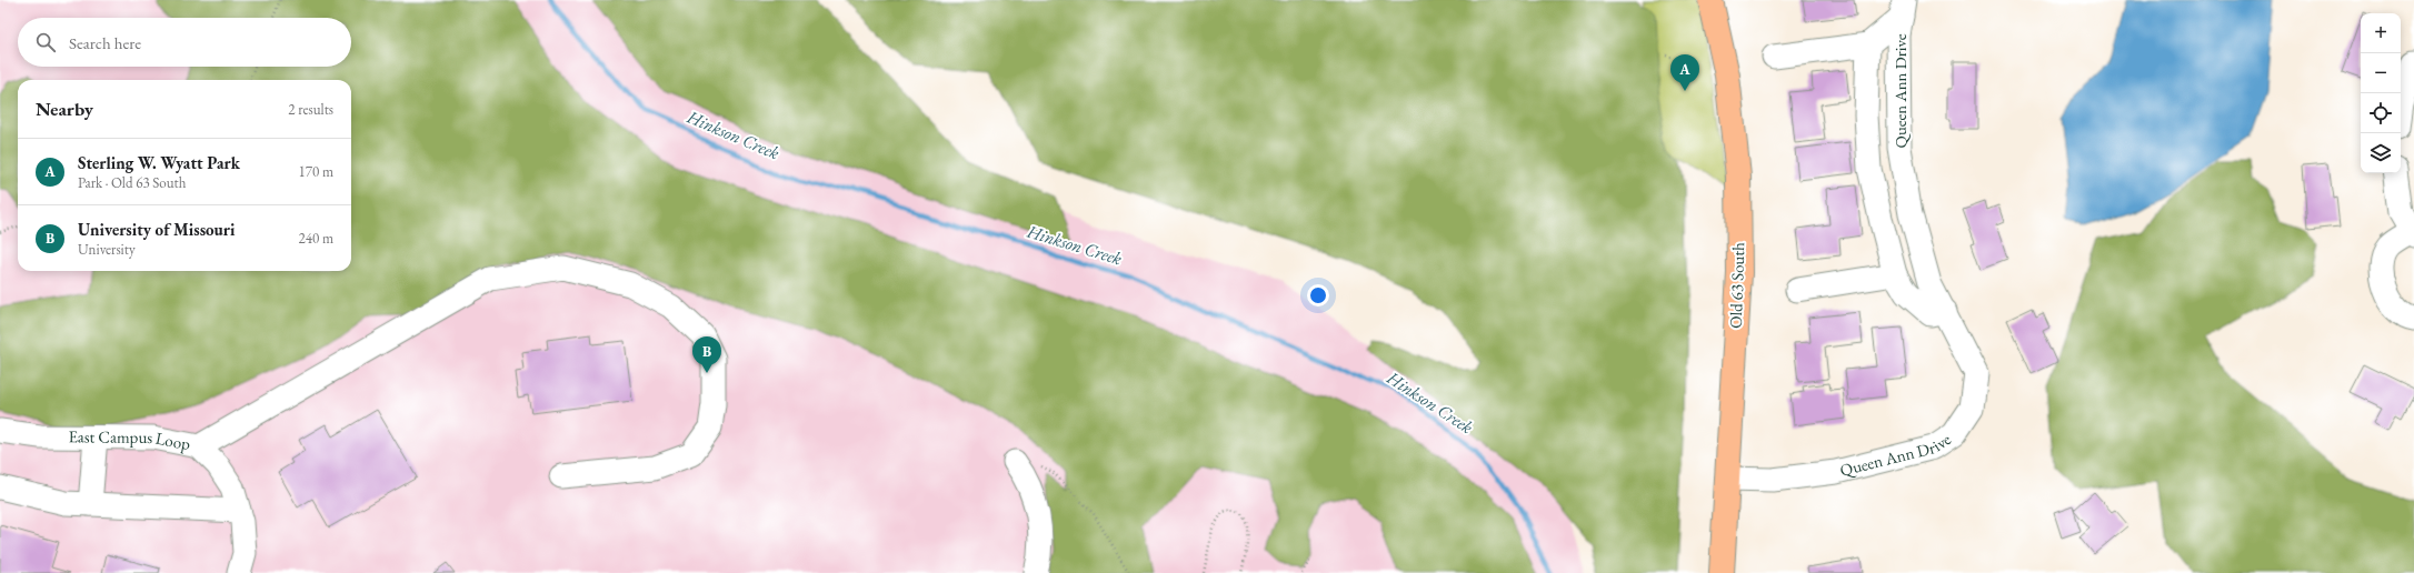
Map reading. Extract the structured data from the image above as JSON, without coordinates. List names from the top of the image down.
{
  "streets": {
    "main road": ["Old 63 South"],
    "street": ["Queen Ann Drive", "East Campus Loop"]
  },
  "crossings": [
    ["Queen Ann Drive", "Old 63 South"]
  ],
  "water": ["Hinkson Creek"],
  "page": {
    "map_buttons": ["+", "−"],
    "search": "Search here",
    "pins": ["A", "B"],
    "heading": ["Nearby", "2 results"],
    "list": [
      {
        "mark": "A",
        "name": "Sterling W. Wyatt Park",
        "note": "Park · Old 63 South",
        "value": "170 m"
      },
      {
        "mark": "B",
        "name": "University of Missouri",
        "note": "University",
        "value": "240 m"
      }
    ]
  }
}
